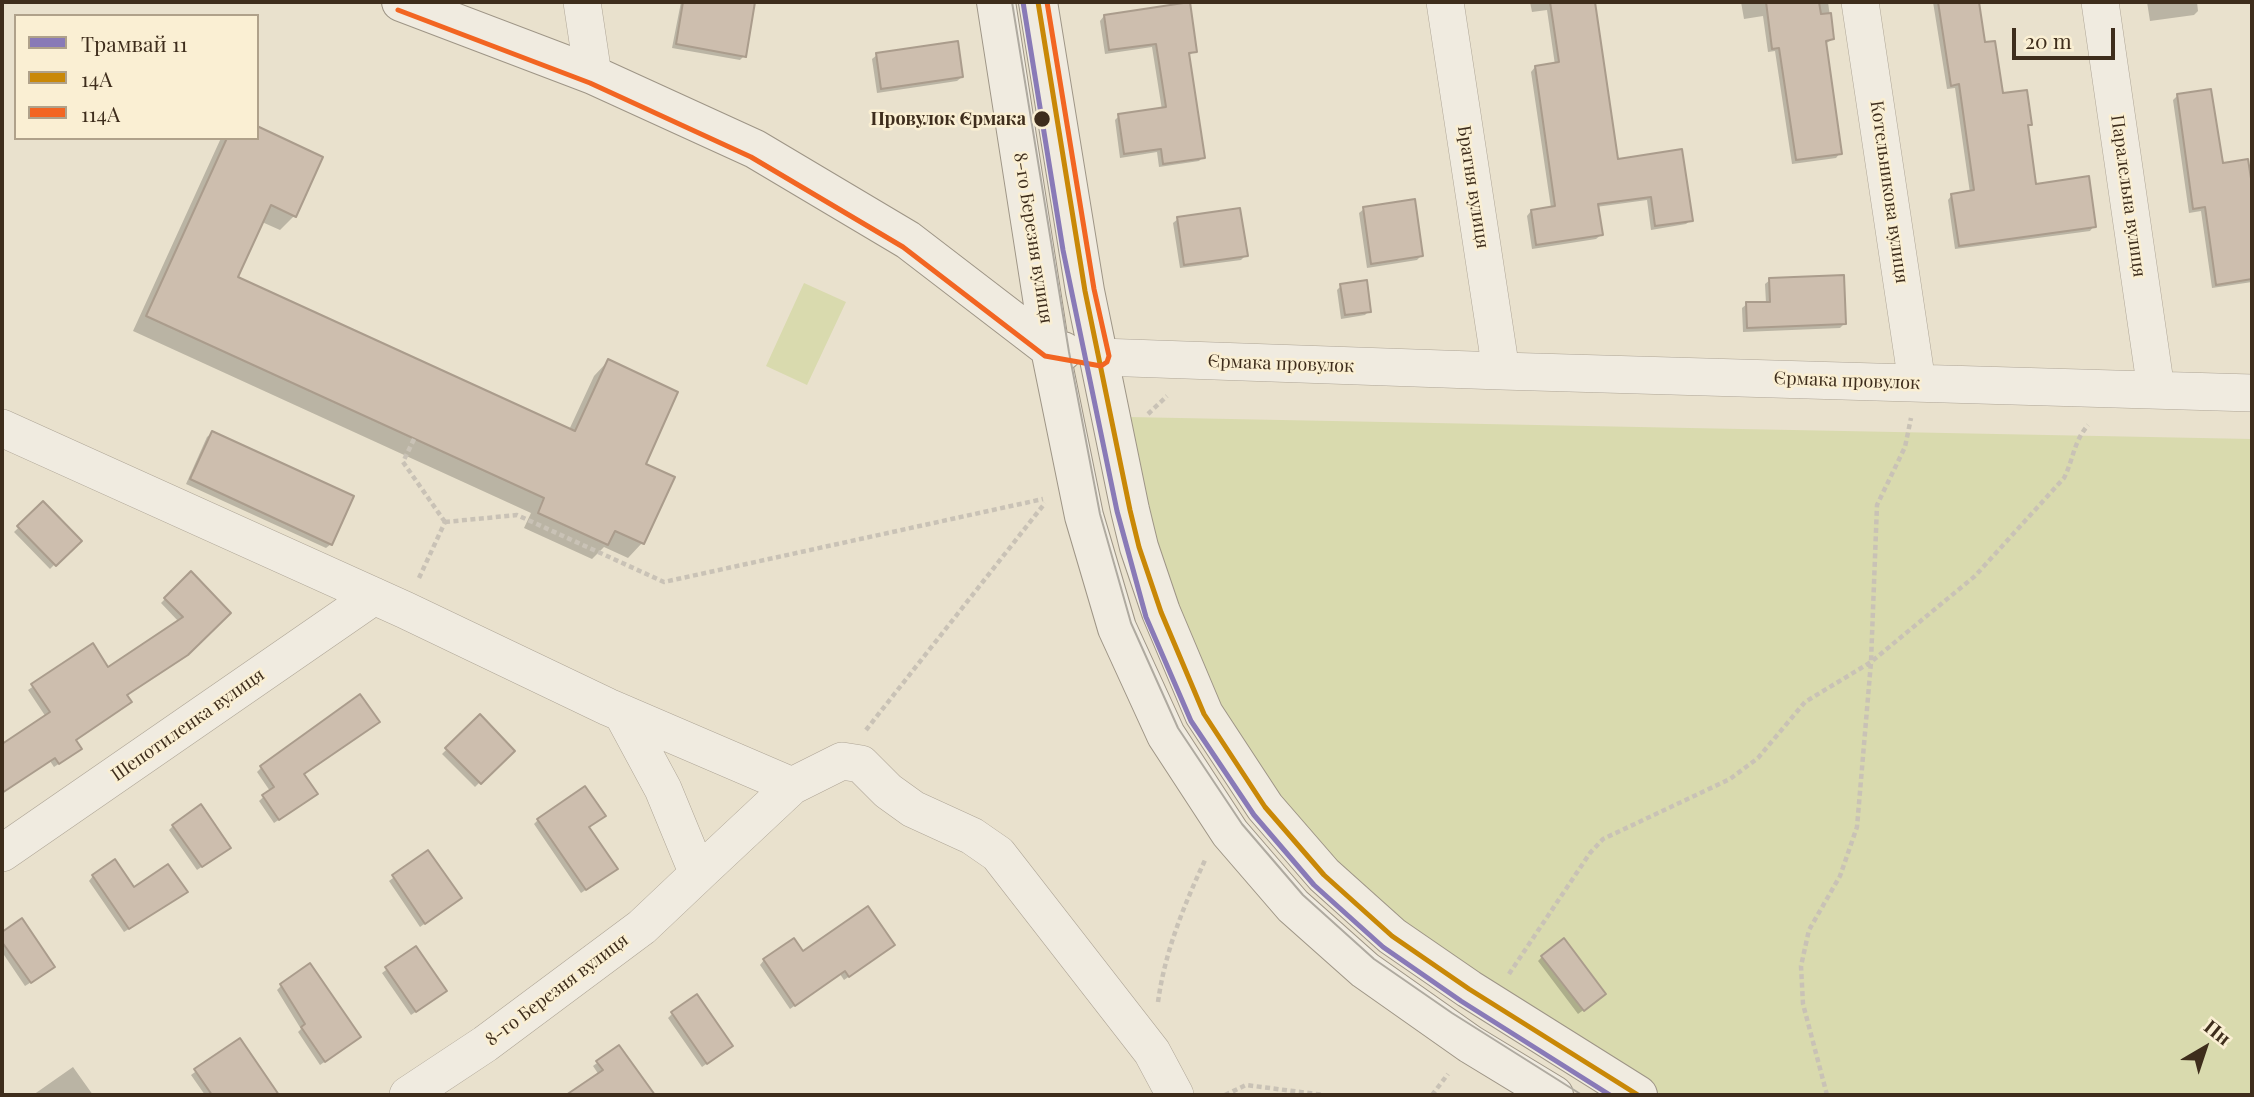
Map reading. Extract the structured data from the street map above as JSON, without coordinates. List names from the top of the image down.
{
  "streets": {
    "main road": ["8-го Березня вулиця", "Єрмака провулок"],
    "street": [
      "Братня вулиця",
      "Котельникова вулиця",
      "Паралельна вулиця",
      "Шепотиленка вулиця"
    ]
  },
  "crossings": [
    ["Братня вулиця", "Єрмака провулок"],
    ["Котельникова вулиця", "Єрмака провулок"],
    ["Паралельна вулиця", "Єрмака провулок"],
    ["8-го Березня вулиця", "Єрмака провулок"]
  ],
  "places": ["Провулок Єрмака"],
  "lines": ["tram line 11", "transit line 14А", "transit line 114А"],
  "legend": ["Трамвай 11", "14А", "114А"],
  "scale_bar": "20 m",
  "north": "top right"
}
